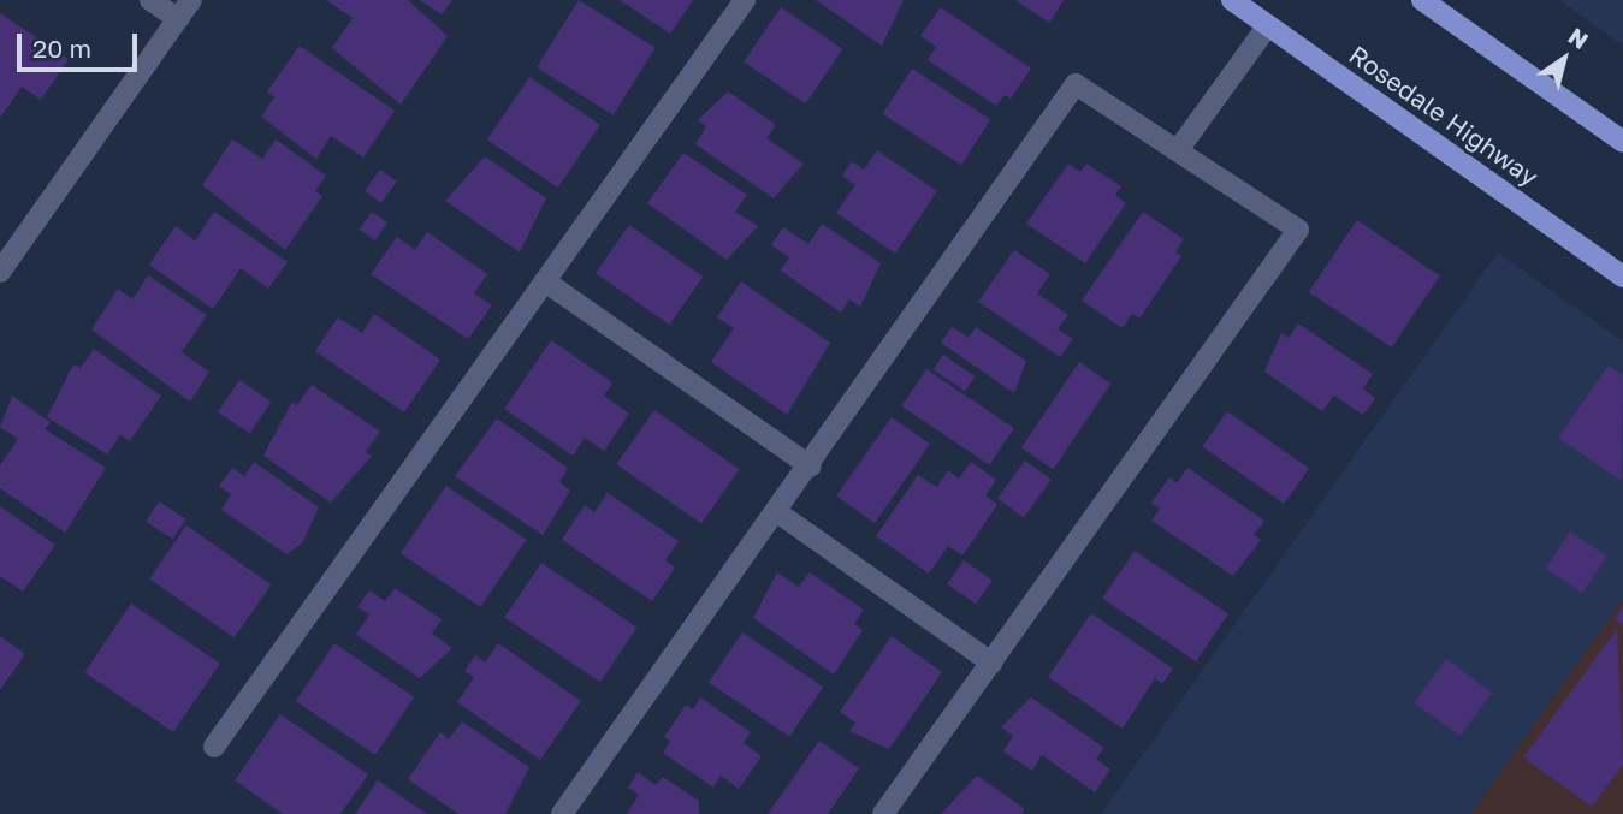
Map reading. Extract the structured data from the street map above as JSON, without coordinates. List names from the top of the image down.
{
  "streets": {
    "main road": ["Rosedale Highway"]
  },
  "scale_bar": "20 m",
  "north": "top right"
}
